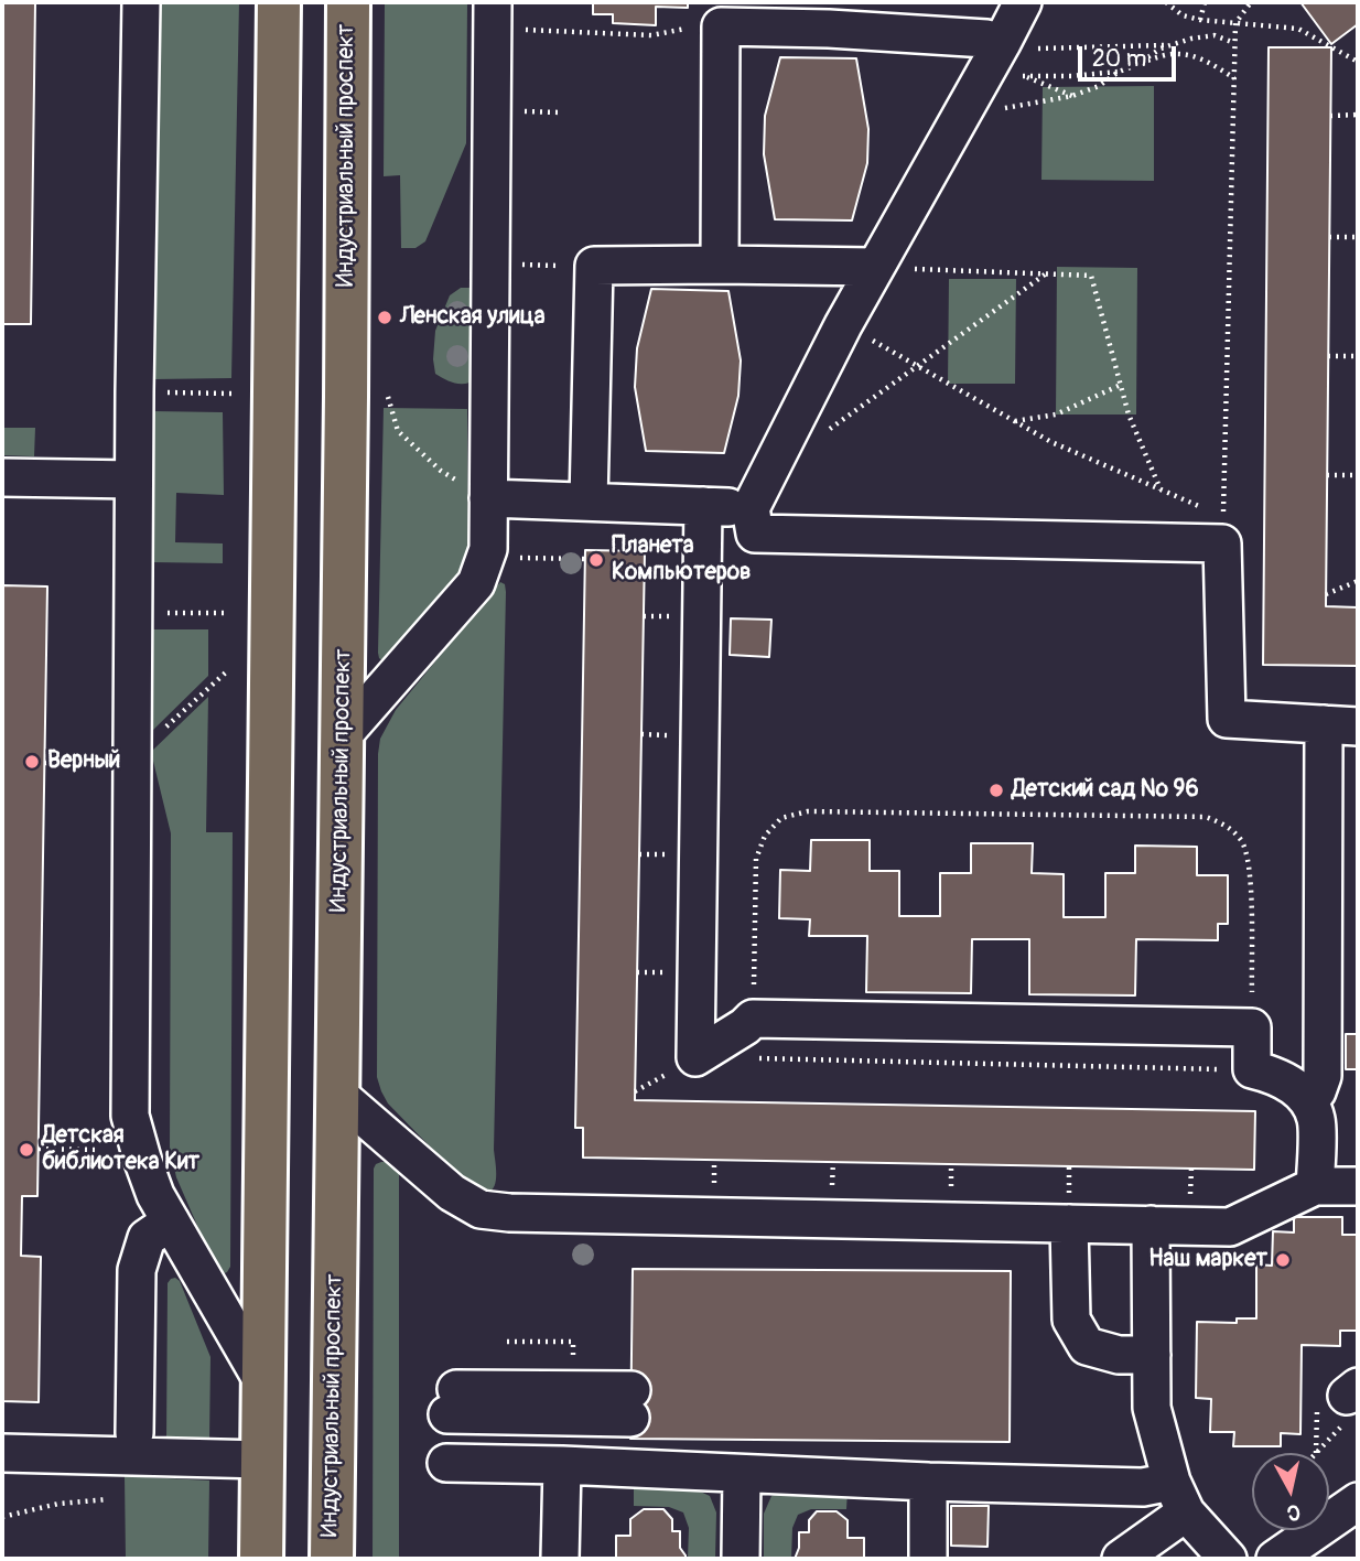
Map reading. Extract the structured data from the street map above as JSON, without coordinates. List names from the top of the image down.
{
  "streets": {
    "main road": ["Индустриальный проспект"]
  },
  "places": [
    "Ленская улица",
    "Планета Компьютеров",
    "Верный",
    "Детский сад № 96",
    "Детская библиотека Кит",
    "Наш маркет"
  ],
  "scale_bar": "20 m",
  "north": "bottom"
}
